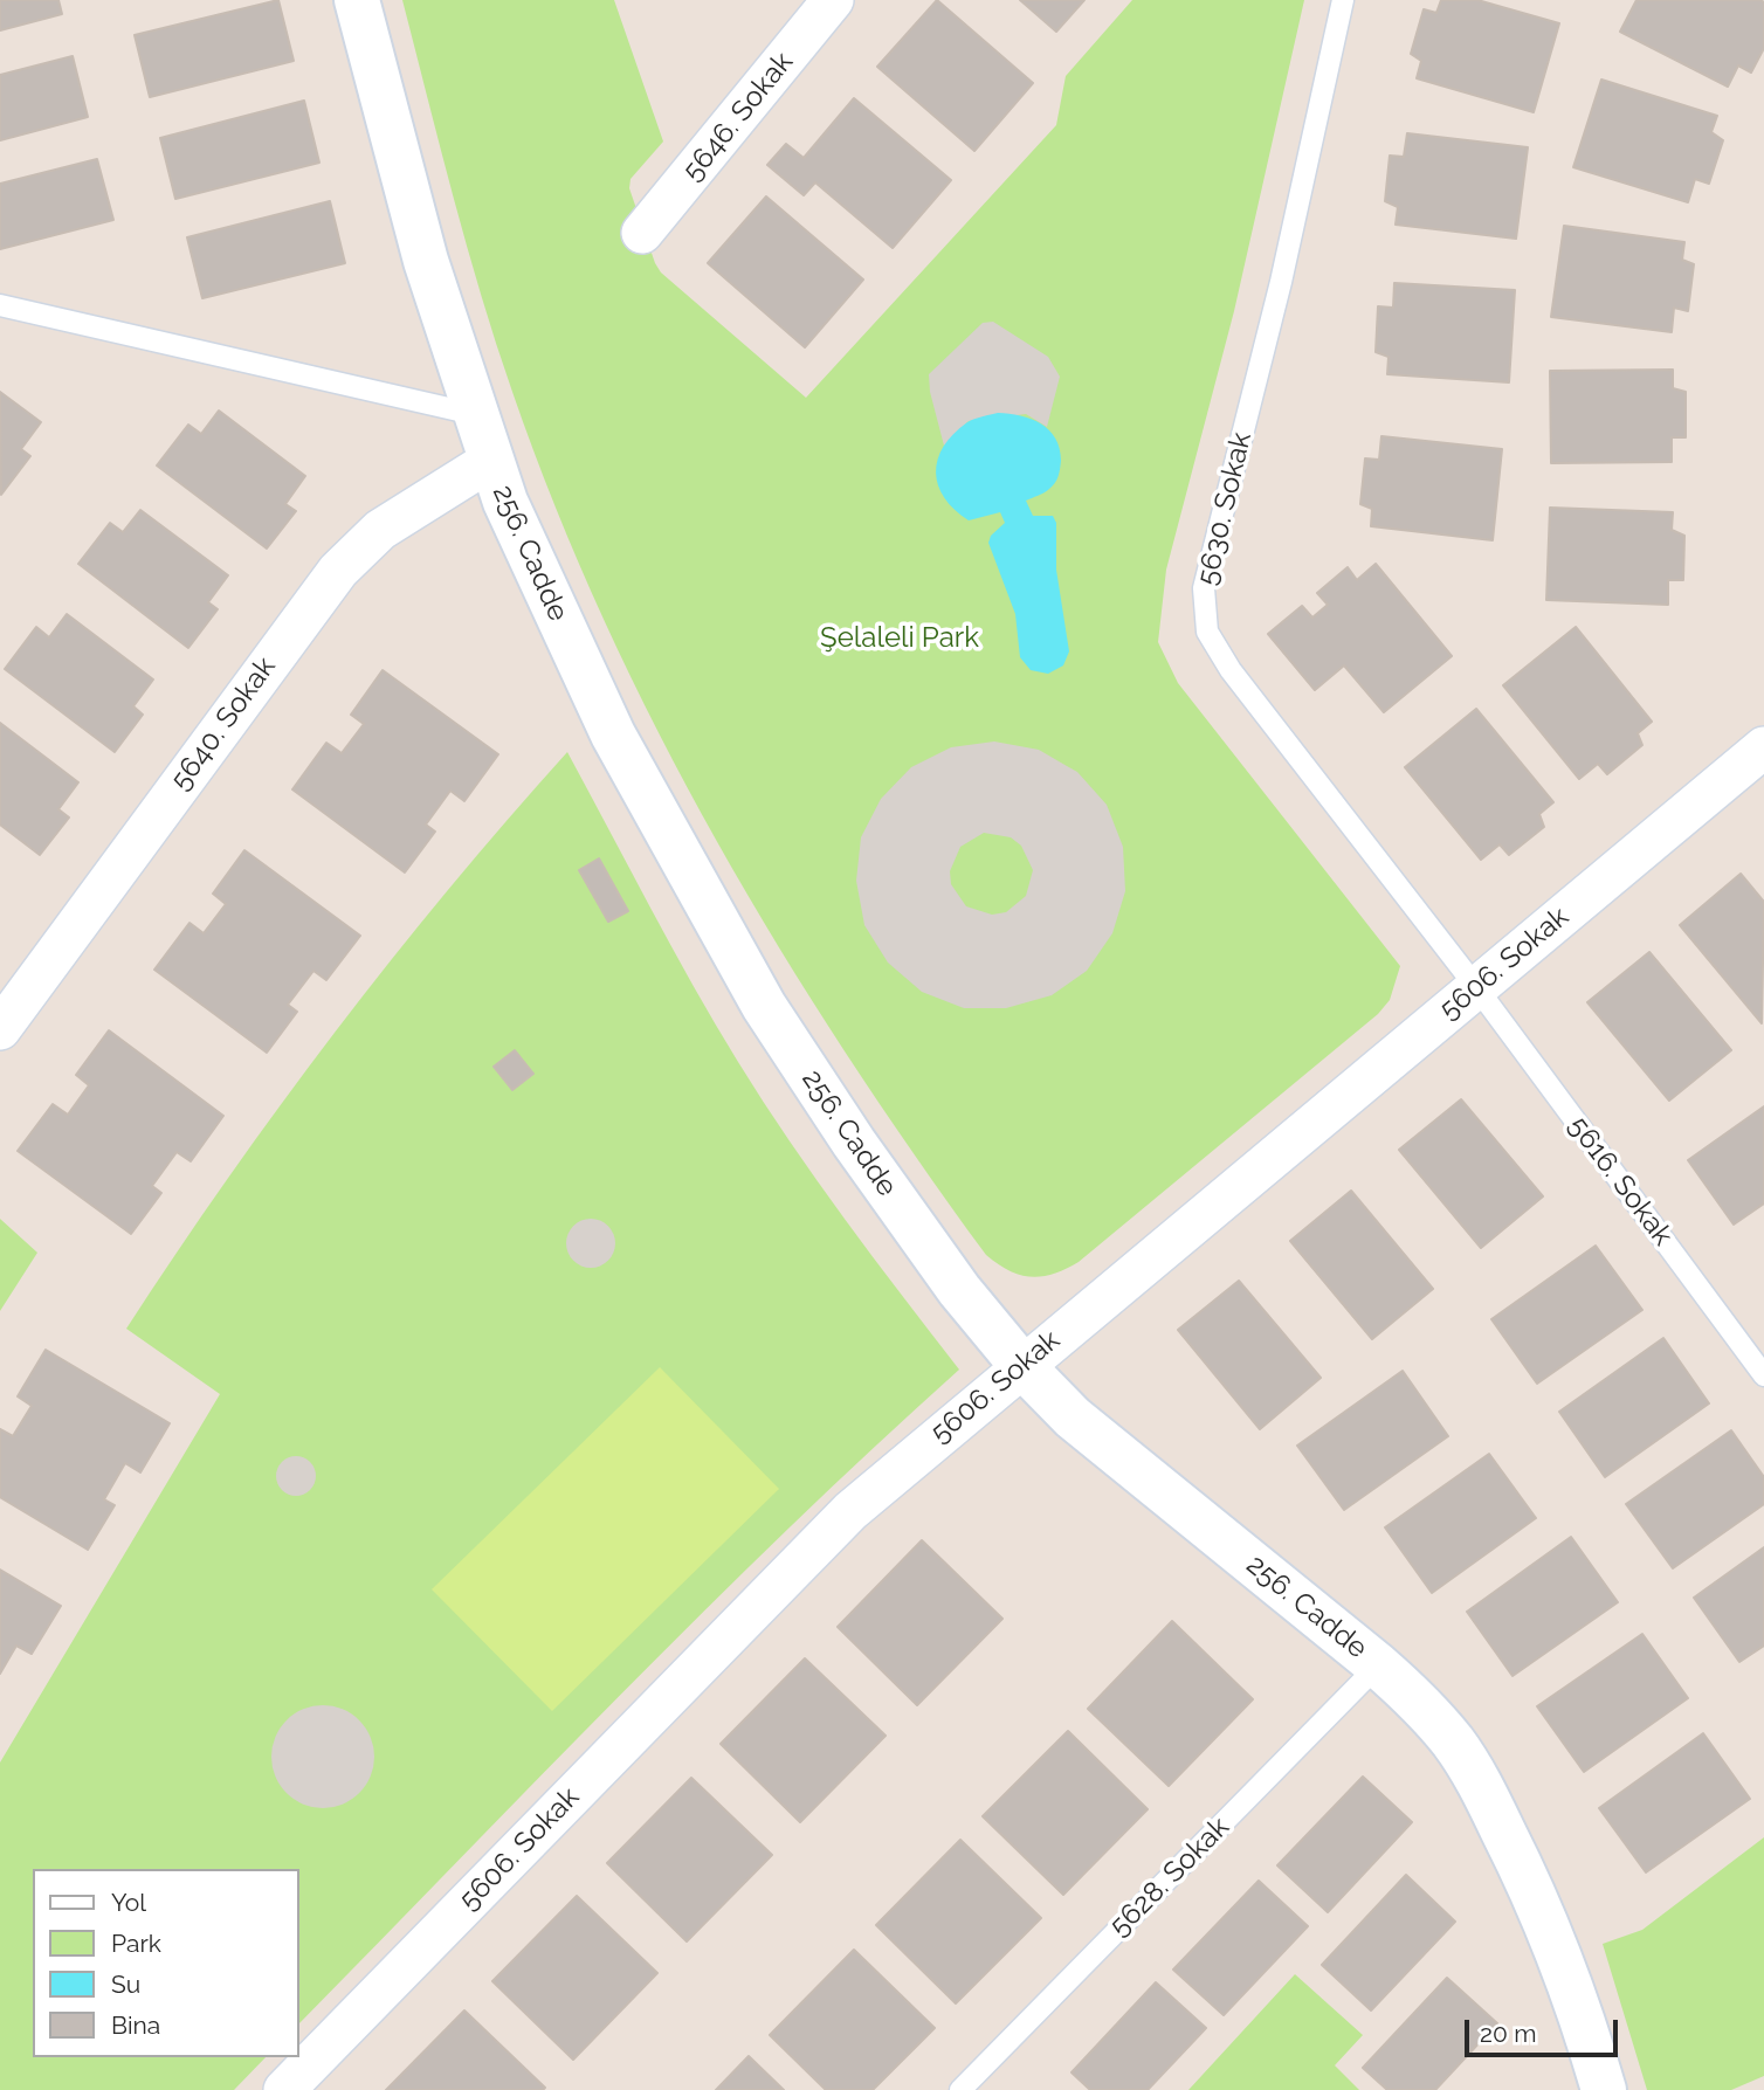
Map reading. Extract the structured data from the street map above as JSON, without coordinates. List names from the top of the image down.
{
  "streets": {
    "street": [
      "5646. Sokak",
      "256. Cadde",
      "5640. Sokak",
      "5606. Sokak"
    ],
    "lane": ["5630. Sokak", "5616. Sokak", "5628. Sokak"]
  },
  "crossings": [
    ["5630. Sokak", "5606. Sokak"],
    ["5630. Sokak", "5616. Sokak"],
    ["256. Cadde", "5640. Sokak"],
    ["256. Cadde", "5606. Sokak"],
    ["256. Cadde", "5628. Sokak"],
    ["5606. Sokak", "5616. Sokak"]
  ],
  "parks": ["Şelaleli Park"],
  "legend": [
    "Yol",
    "Park",
    "Su",
    "Bina"
  ],
  "scale_bar": "20 m"
}
